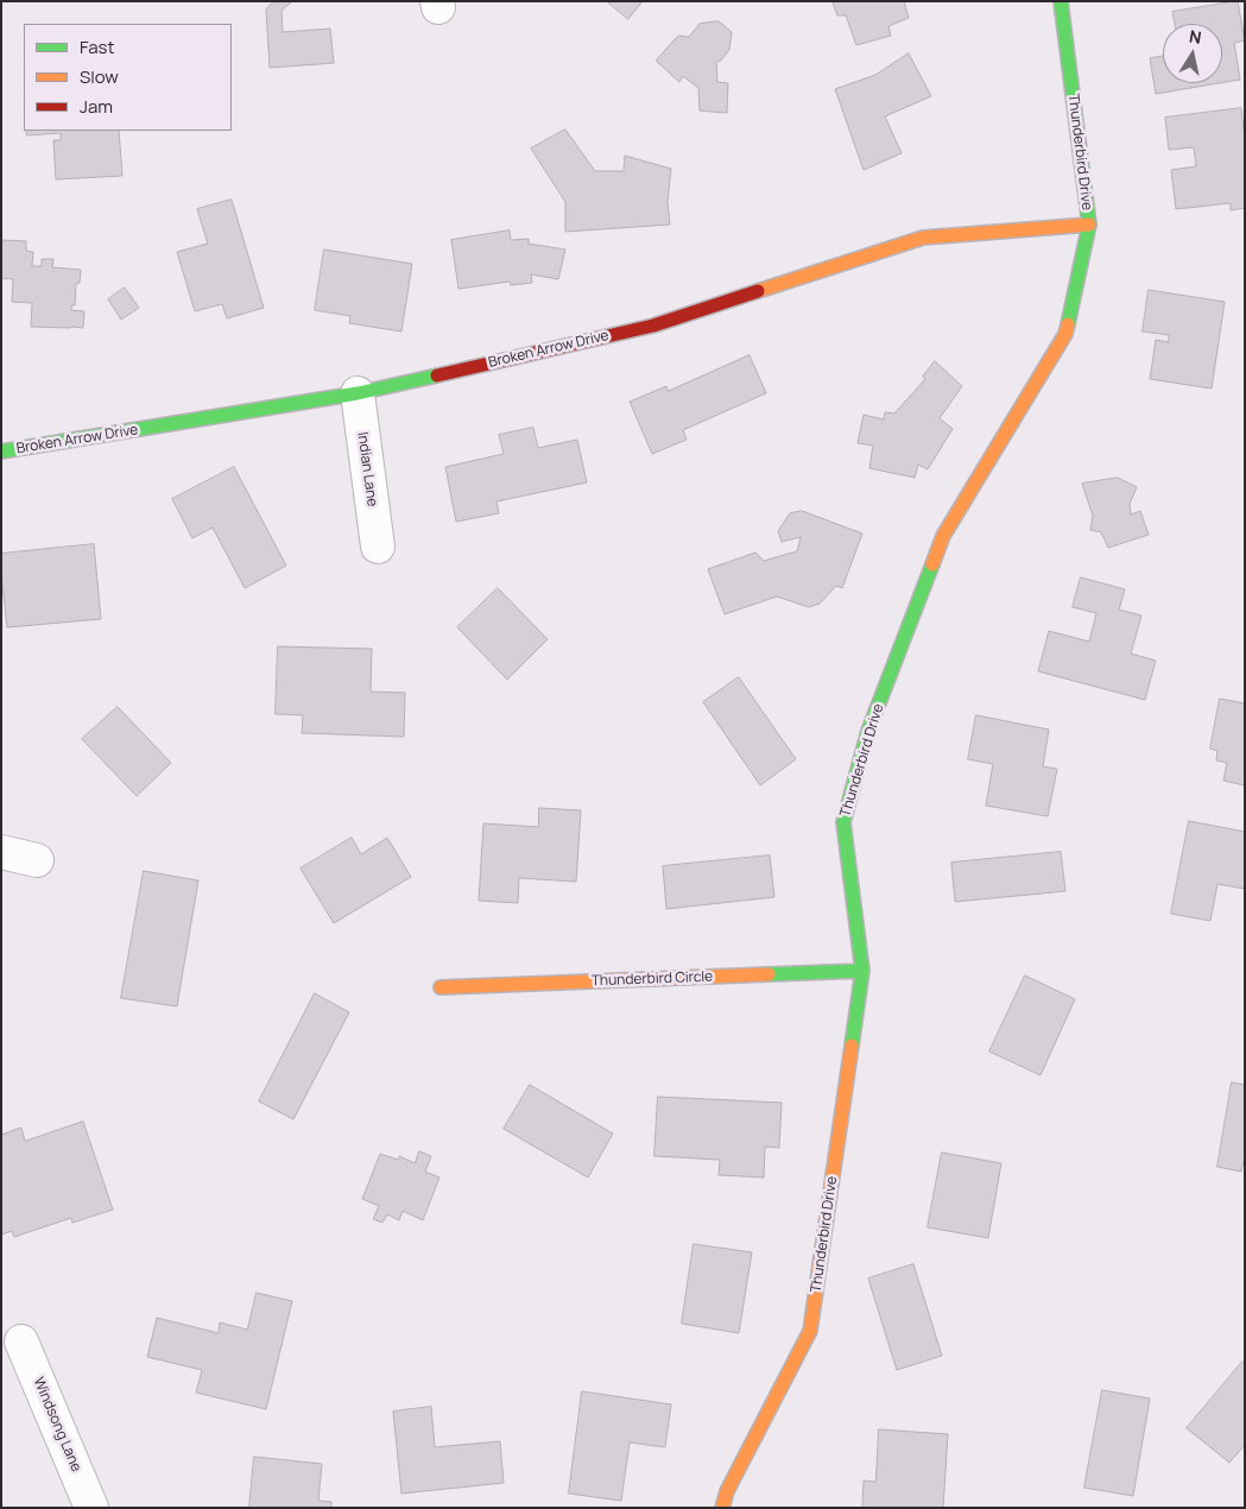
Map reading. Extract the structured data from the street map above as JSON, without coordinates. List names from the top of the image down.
{
  "streets": {
    "street": [
      "Thunderbird Drive",
      "Broken Arrow Drive",
      "Indian Lane",
      "Thunderbird Circle",
      "Windsong Lane"
    ]
  },
  "crossings": [
    ["Thunderbird Drive", "Broken Arrow Drive"],
    ["Thunderbird Drive", "Thunderbird Circle"],
    ["Broken Arrow Drive", "Indian Lane"]
  ],
  "legend": ["Fast", "Slow", "Jam"],
  "north": "top"
}
